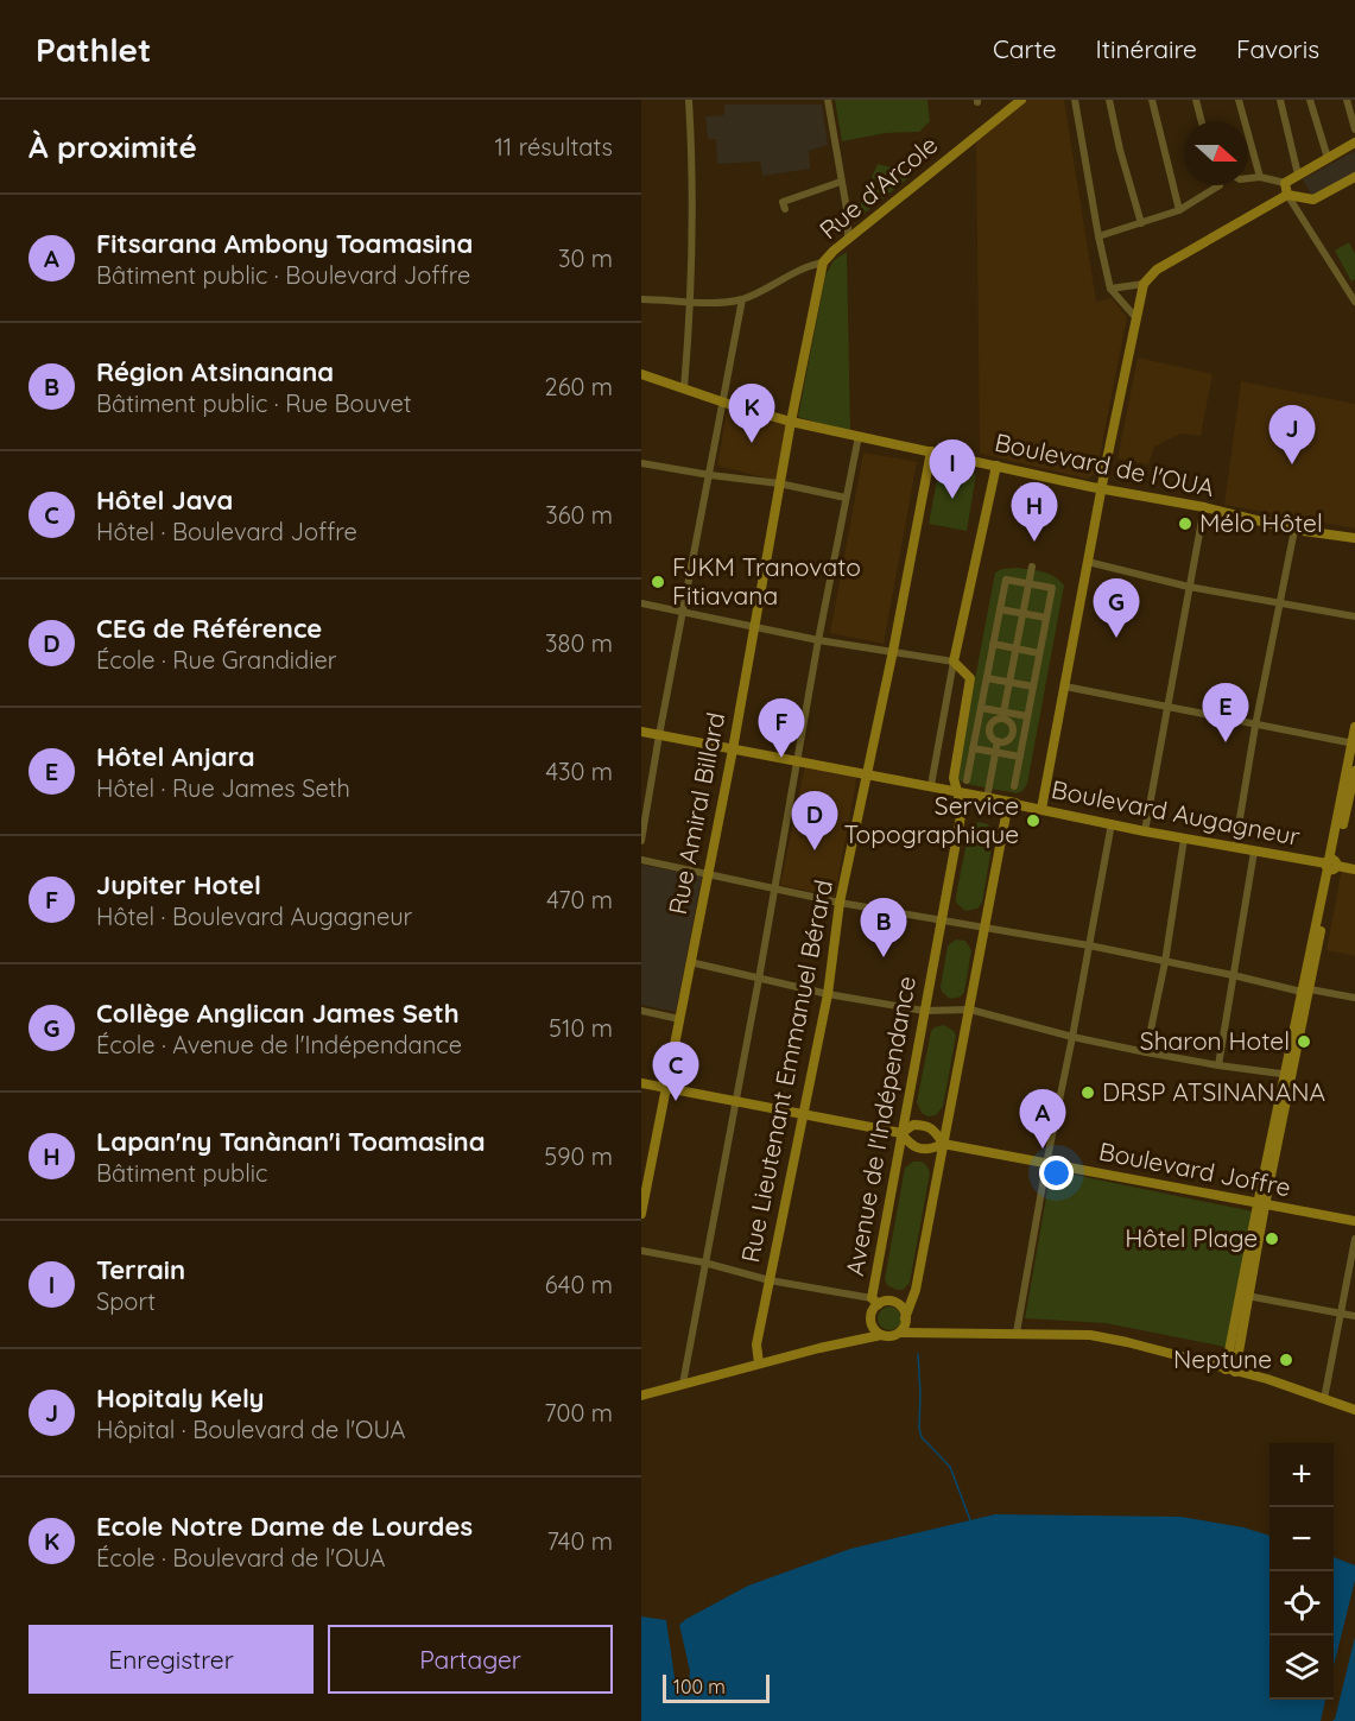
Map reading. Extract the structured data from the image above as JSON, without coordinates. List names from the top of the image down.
{
  "streets": {
    "street": [
      "Rue d'Arcole",
      "Boulevard de l'OUA",
      "Rue Amiral Billard",
      "Boulevard Augagneur",
      "Rue Lieutenant Emmanuel Bérard",
      "Avenue de l'Indépendance",
      "Boulevard Joffre"
    ]
  },
  "crossings": [
    ["Rue d'Arcole", "Boulevard de l'OUA"],
    ["Rue d'Arcole", "Rue Amiral Billard"],
    ["Boulevard de l'OUA", "Rue Amiral Billard"],
    ["Boulevard de l'OUA", "Rue Lieutenant Emmanuel Bérard"],
    ["Rue Amiral Billard", "Boulevard Augagneur"],
    ["Boulevard Augagneur", "Rue Lieutenant Emmanuel Bérard"],
    ["Boulevard Augagneur", "Avenue de l'Indépendance"]
  ],
  "places": [
    "Mélo Hôtel",
    "FJKM Tranovato Fitiavana",
    "Service Topographique",
    "Sharon Hotel",
    "DRSP ATSINANANA",
    "Hôtel Plage",
    "Neptune"
  ],
  "scale_bar": "100 m",
  "north": "right",
  "page": {
    "header": "Pathlet",
    "nav": ["Carte", "Itinéraire", "Favoris"],
    "heading": ["À proximité", "11 résultats"],
    "list": [
      {
        "mark": "A",
        "name": "Fitsarana Ambony Toamasina",
        "note": "Bâtiment public · Boulevard Joffre",
        "value": "30 m"
      },
      {
        "mark": "B",
        "name": "Région Atsinanana",
        "note": "Bâtiment public · Rue Bouvet",
        "value": "260 m"
      },
      {
        "mark": "C",
        "name": "Hôtel Java",
        "note": "Hôtel · Boulevard Joffre",
        "value": "360 m"
      },
      {
        "mark": "D",
        "name": "CEG de Référence",
        "note": "École · Rue Grandidier",
        "value": "380 m"
      },
      {
        "mark": "E",
        "name": "Hôtel Anjara",
        "note": "Hôtel · Rue James Seth",
        "value": "430 m"
      },
      {
        "mark": "F",
        "name": "Jupiter Hotel",
        "note": "Hôtel · Boulevard Augagneur",
        "value": "470 m"
      },
      {
        "mark": "G",
        "name": "Collège Anglican James Seth",
        "note": "École · Avenue de l'Indépendance",
        "value": "510 m"
      },
      {
        "mark": "H",
        "name": "Lapan'ny Tanànan'i Toamasina",
        "note": "Bâtiment public",
        "value": "590 m"
      },
      {
        "mark": "I",
        "name": "Terrain",
        "note": "Sport",
        "value": "640 m"
      },
      {
        "mark": "J",
        "name": "Hopitaly Kely",
        "note": "Hôpital · Boulevard de l'OUA",
        "value": "700 m"
      },
      {
        "mark": "K",
        "name": "Ecole Notre Dame de Lourdes",
        "note": "École · Boulevard de l'OUA",
        "value": "740 m"
      }
    ],
    "pins": [
      "K",
      "J",
      "I",
      "H",
      "G",
      "E",
      "F",
      "D",
      "B",
      "C",
      "A"
    ],
    "map_buttons": ["+", "−"],
    "buttons": ["Enregistrer", "Partager"],
    "scale": "100 m"
  }
}
